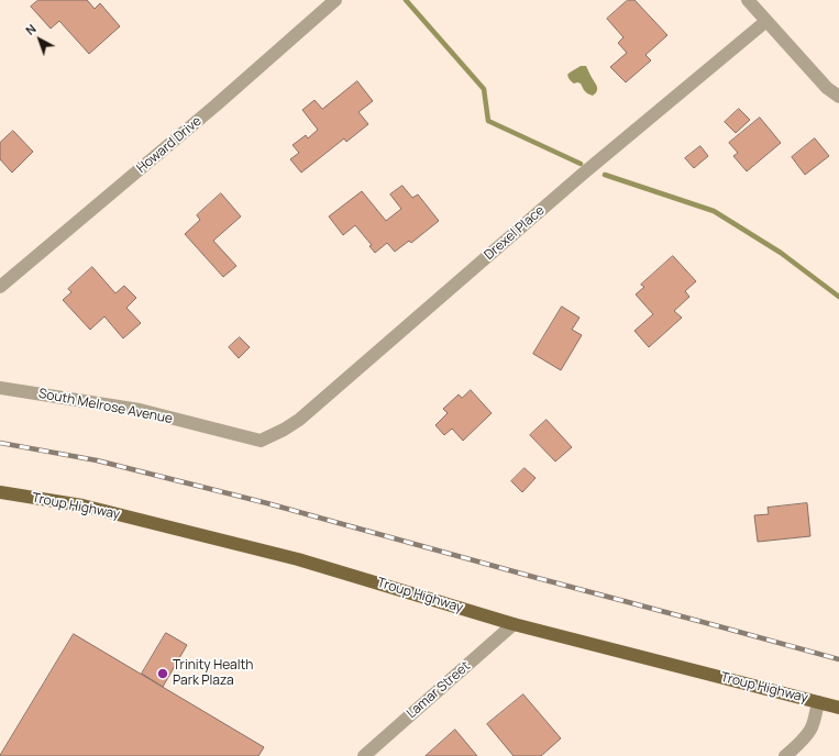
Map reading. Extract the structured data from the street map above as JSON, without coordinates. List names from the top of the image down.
{
  "streets": {
    "main road": ["Troup Highway"],
    "street": [
      "Howard Drive",
      "Drexel Place",
      "South Melrose Avenue",
      "Lamar Street"
    ]
  },
  "crossings": [
    ["Drexel Place", "South Melrose Avenue"],
    ["Troup Highway", "Lamar Street"]
  ],
  "places": ["Trinity Health Park Plaza"],
  "north": "top left"
}
